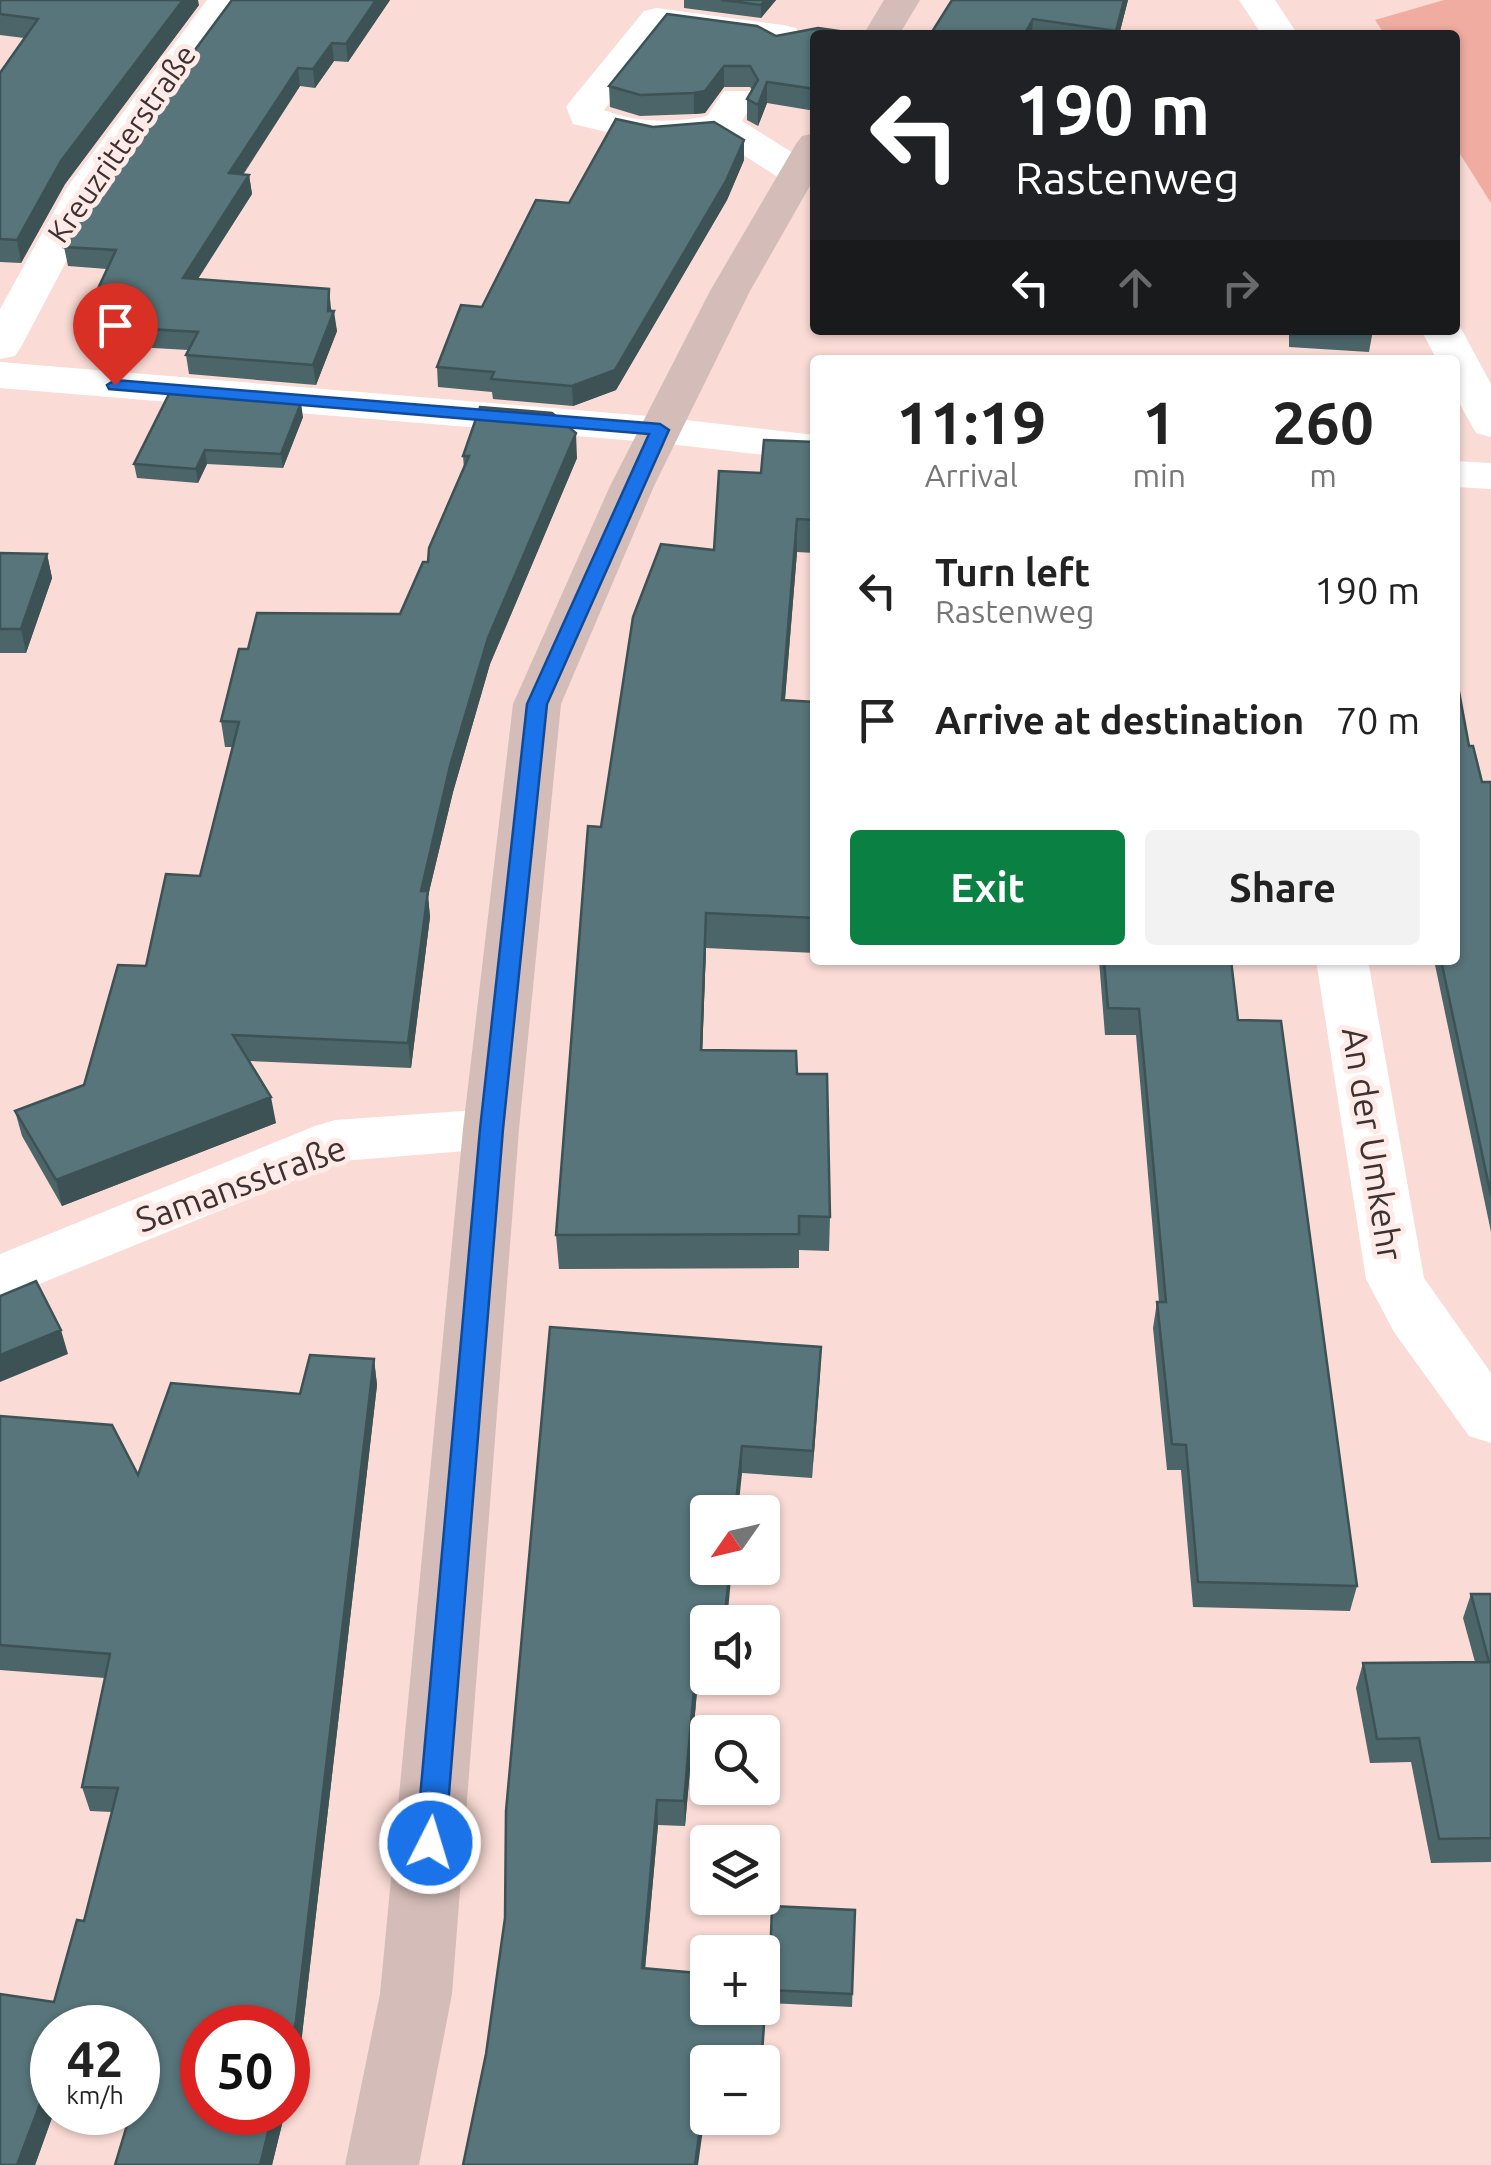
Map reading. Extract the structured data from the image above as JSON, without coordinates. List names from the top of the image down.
{
  "streets": {
    "street": ["Kreuzritterstraße", "An der Umkehr", "Samansstraße"]
  },
  "north": "bottom left",
  "page": {
    "turn": ["190 m", "Rastenweg"],
    "eta": [
      "11:19",
      "Arrival",
      "1",
      "min",
      "260",
      "m"
    ],
    "list": [
      {
        "name": "Turn left",
        "note": "Rastenweg",
        "value": "190 m"
      },
      {
        "name": "Arrive at destination",
        "value": "70 m"
      }
    ],
    "buttons": ["Exit", "Share"],
    "map_buttons": ["+", "−"],
    "speed": "42 km/h",
    "limit": "50"
  }
}
